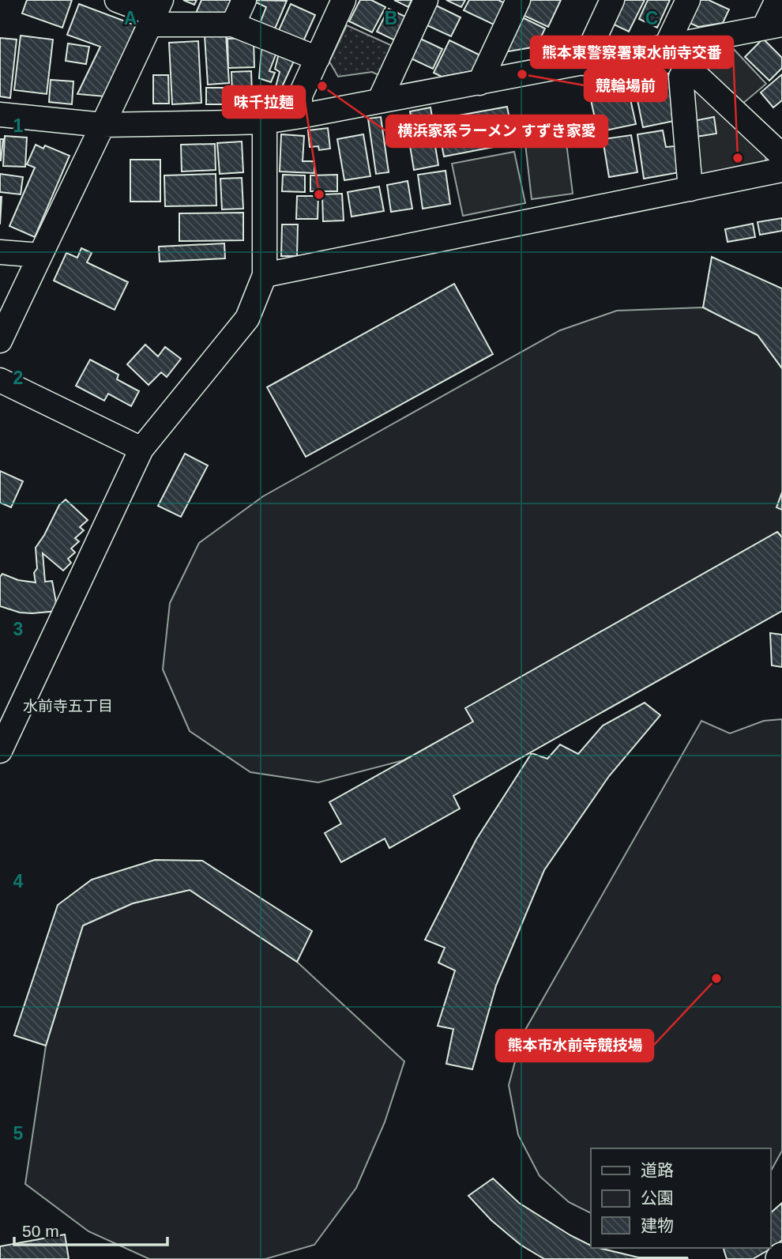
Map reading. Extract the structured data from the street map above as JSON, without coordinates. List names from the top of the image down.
{
  "districts": ["水前寺五丁目"],
  "places": [
    "競輪場前",
    "横浜家系ラーメン すずき家愛",
    "熊本東警察署東水前寺交番",
    "味千拉麺",
    "熊本市水前寺競技場"
  ],
  "legend": ["道路", "公園", "建物"],
  "scale_bar": "50 m",
  "grid": {
    "columns": ["A", "B", "C"],
    "rows": [
      "1",
      "2",
      "3",
      "4",
      "5"
    ]
  }
}
